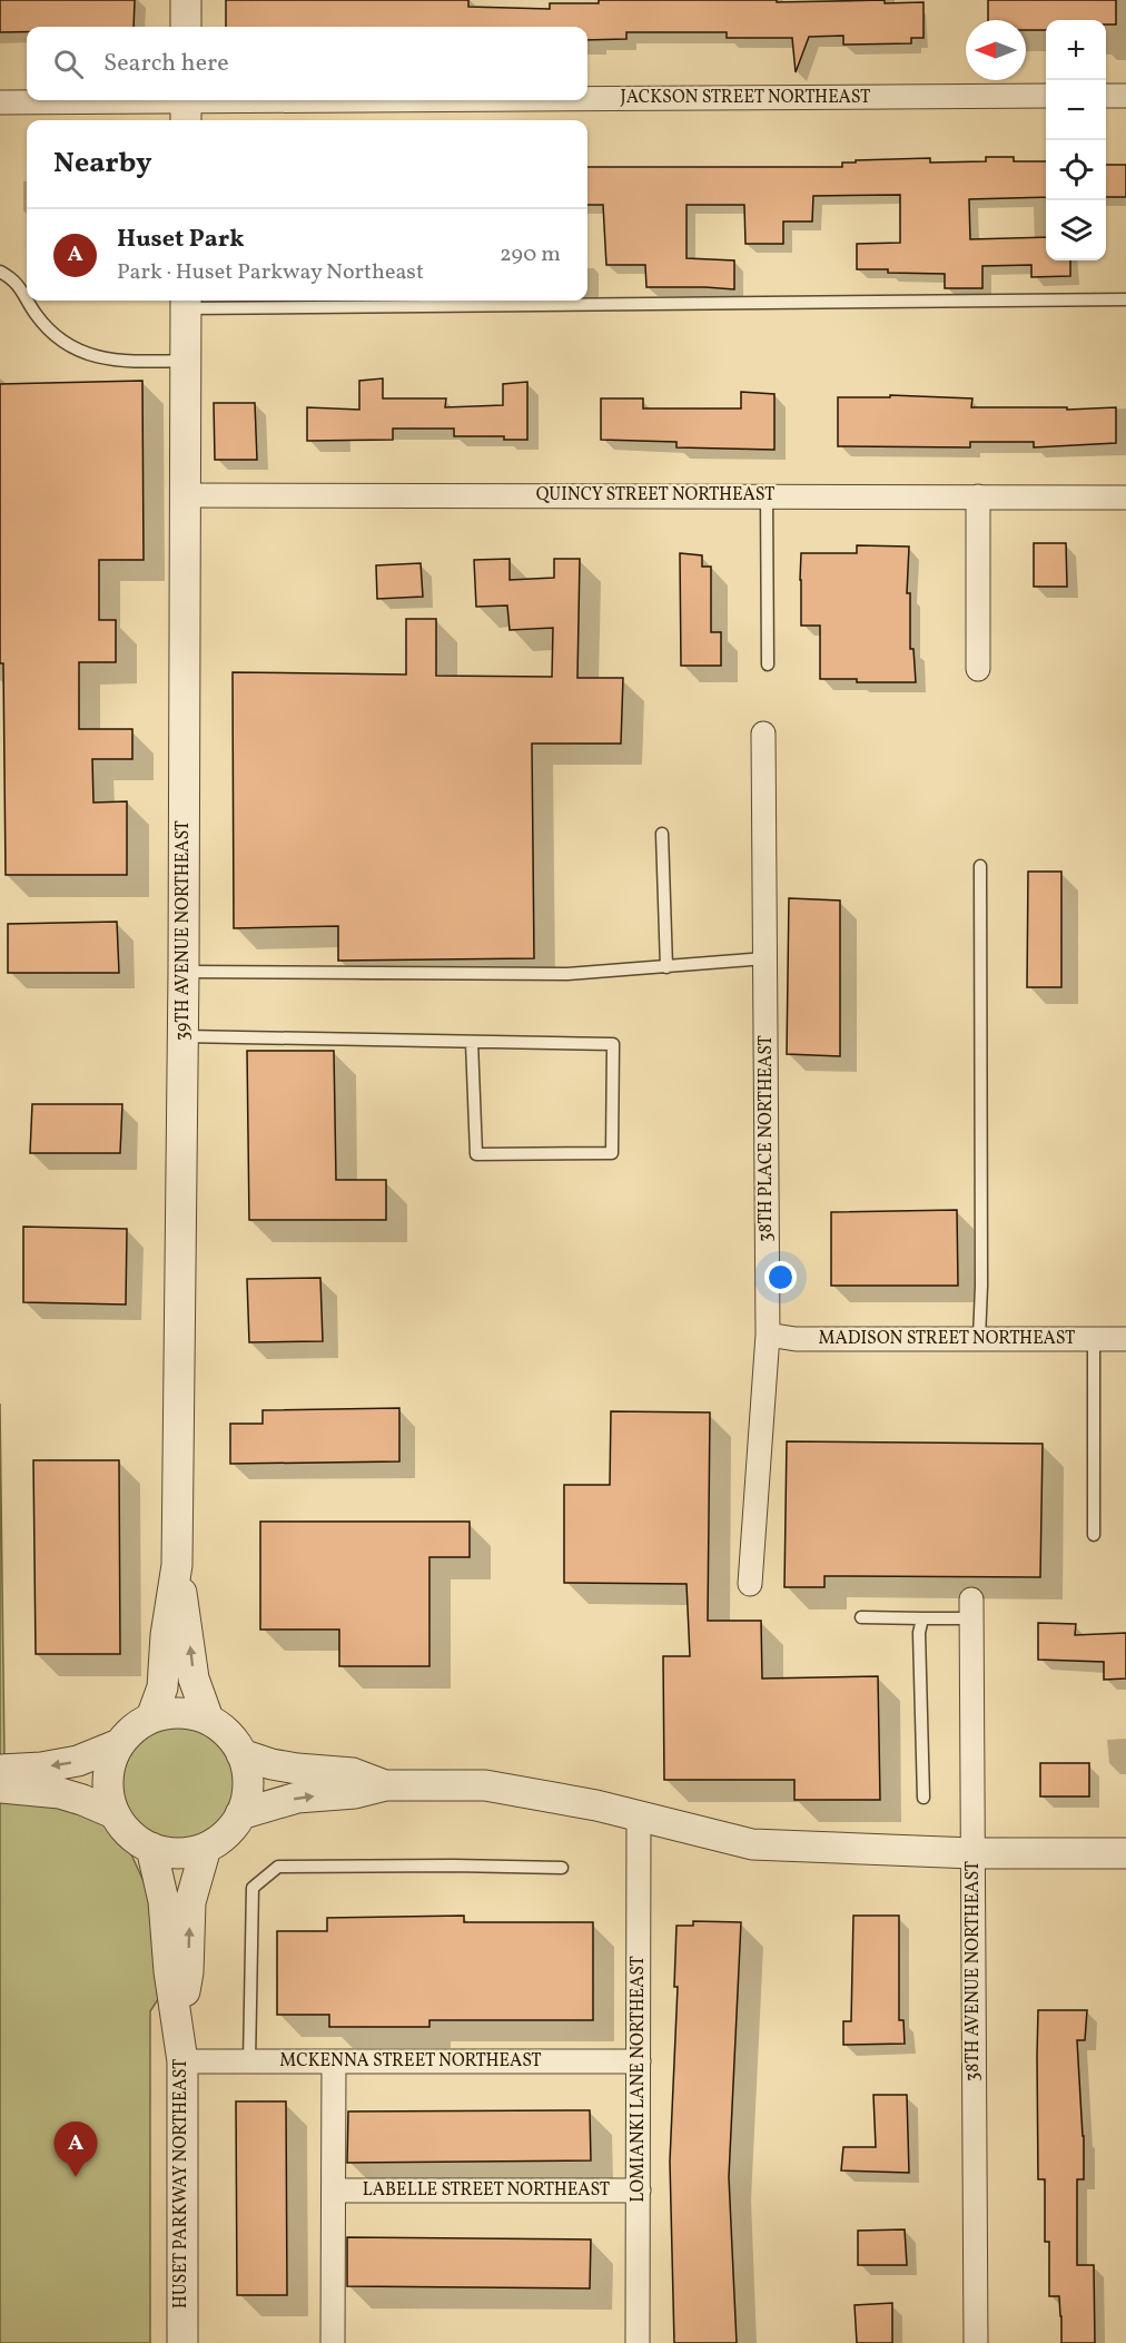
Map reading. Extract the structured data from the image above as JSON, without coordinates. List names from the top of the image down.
{
  "streets": {
    "street": [
      "JACKSON STREET NORTHEAST",
      "QUINCY STREET NORTHEAST",
      "39TH AVENUE NORTHEAST",
      "38TH PLACE NORTHEAST",
      "MADISON STREET NORTHEAST",
      "38TH AVENUE NORTHEAST",
      "MCKENNA STREET NORTHEAST",
      "LOMIANKI LANE NORTHEAST",
      "HUSET PARKWAY NORTHEAST",
      "LABELLE STREET NORTHEAST"
    ]
  },
  "crossings": [
    ["QUINCY STREET NORTHEAST", "39TH AVENUE NORTHEAST"],
    ["39TH AVENUE NORTHEAST", "HUSET PARKWAY NORTHEAST"],
    ["38TH PLACE NORTHEAST", "MADISON STREET NORTHEAST"],
    ["MCKENNA STREET NORTHEAST", "LOMIANKI LANE NORTHEAST"],
    ["MCKENNA STREET NORTHEAST", "HUSET PARKWAY NORTHEAST"],
    ["LOMIANKI LANE NORTHEAST", "LABELLE STREET NORTHEAST"]
  ],
  "north": "left",
  "page": {
    "map_buttons": ["+", "−"],
    "search": "Search here",
    "heading": "Nearby",
    "list": [
      {
        "mark": "A",
        "name": "Huset Park",
        "note": "Park · Huset Parkway Northeast",
        "value": "290 m"
      }
    ],
    "pins": "A"
  }
}
